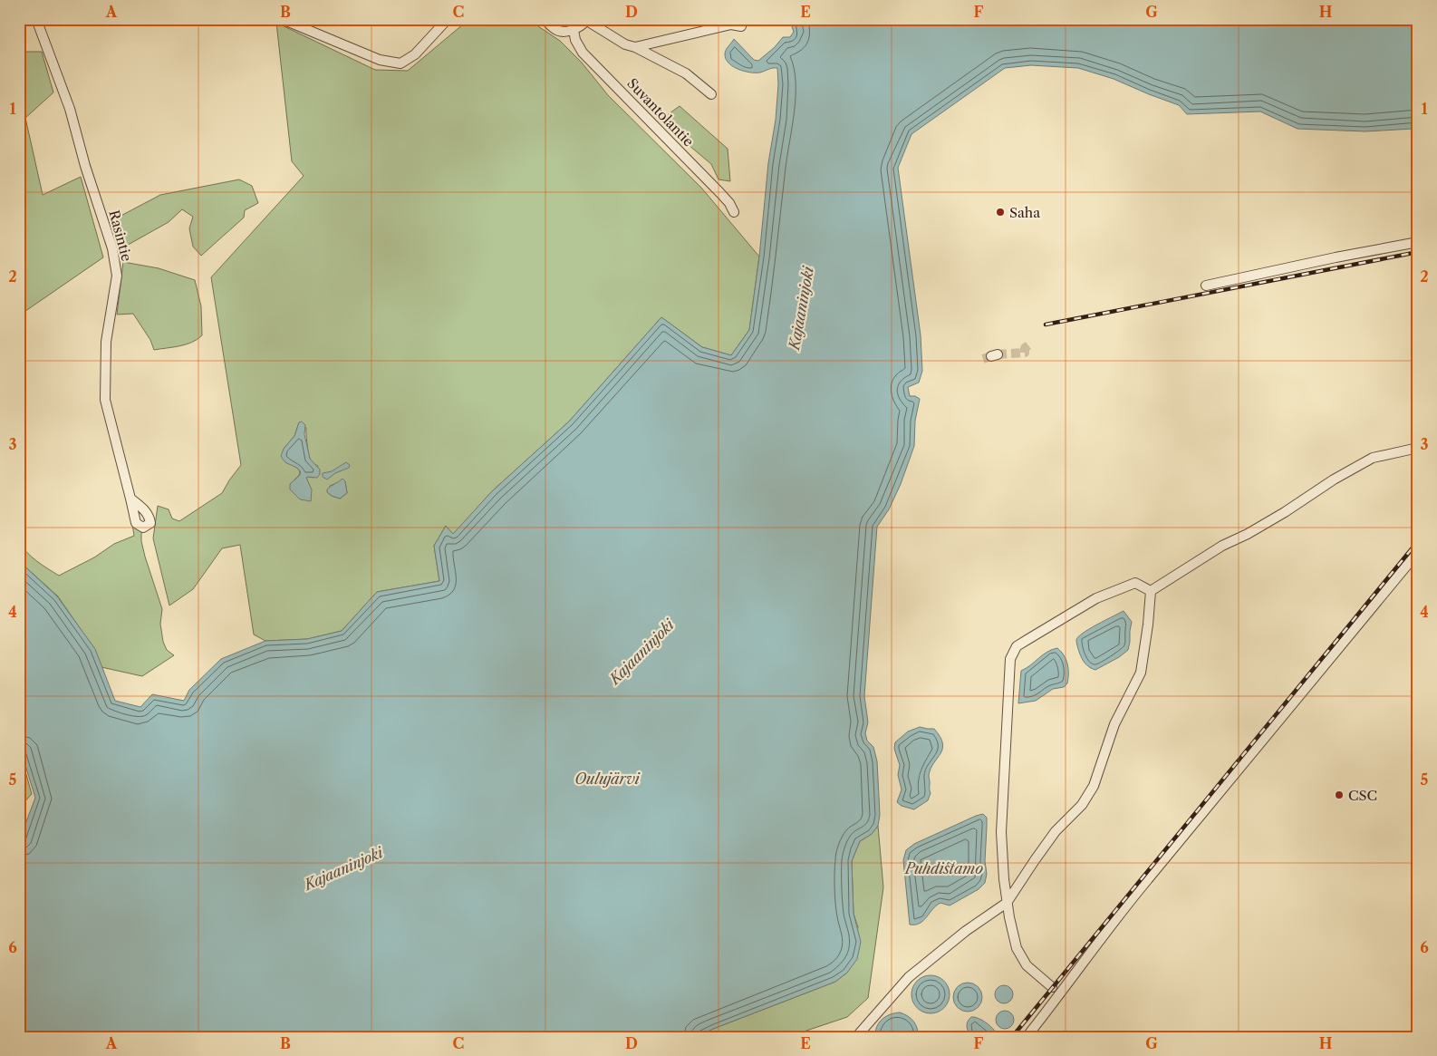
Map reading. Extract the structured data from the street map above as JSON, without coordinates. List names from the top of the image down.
{
  "streets": {
    "street": ["Suvantolantie", "Rasintie"]
  },
  "water": ["Kajaaninjoki", "Oulujärvi", "Puhdistamo"],
  "places": ["Saha", "CSC"],
  "grid": {
    "columns": [
      "A",
      "B",
      "C",
      "D",
      "E",
      "F",
      "G",
      "H"
    ],
    "rows": [
      "1",
      "2",
      "3",
      "4",
      "5",
      "6"
    ]
  }
}
